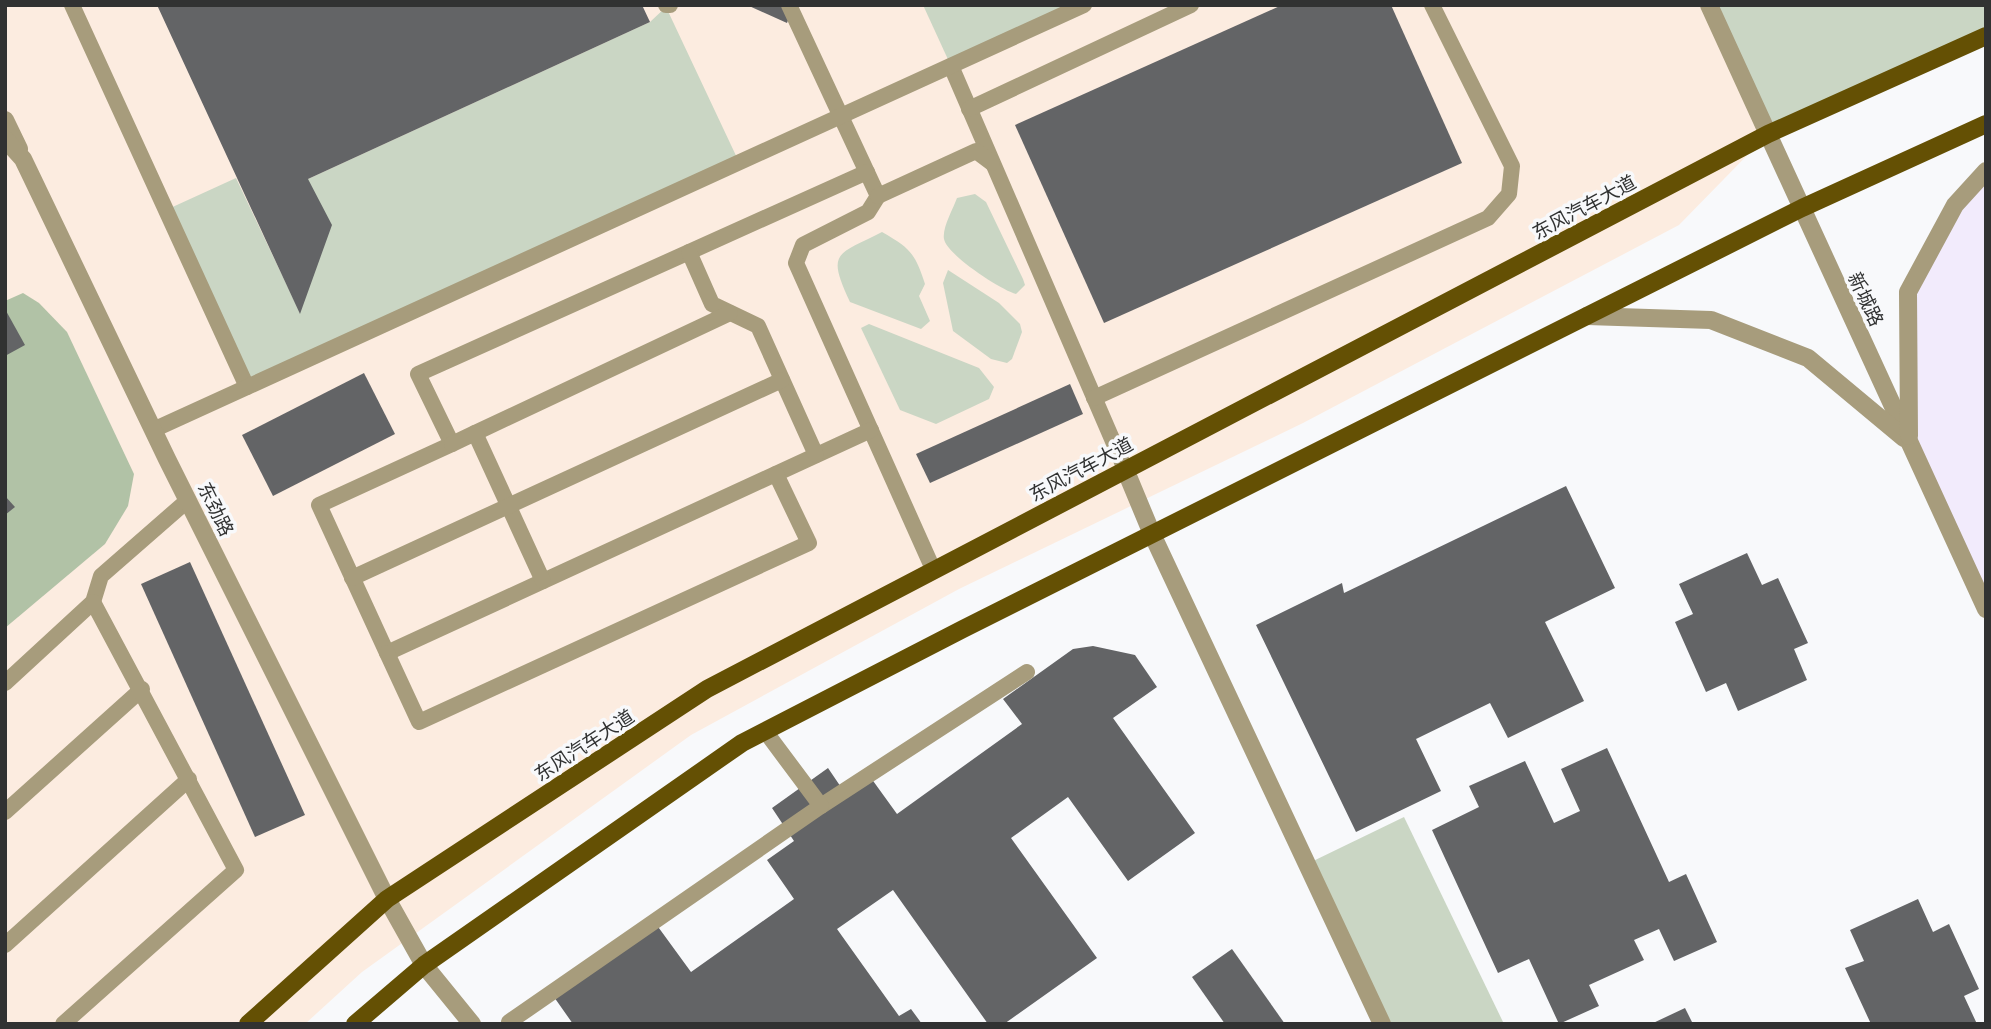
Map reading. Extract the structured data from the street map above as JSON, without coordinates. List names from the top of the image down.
{
  "streets": {
    "main road": ["东风汽车大道"],
    "street": ["新城路", "东劲路"]
  },
  "crossings": [
    ["东风汽车大道", "新城路"],
    ["东风汽车大道", "东劲路"]
  ]
}
